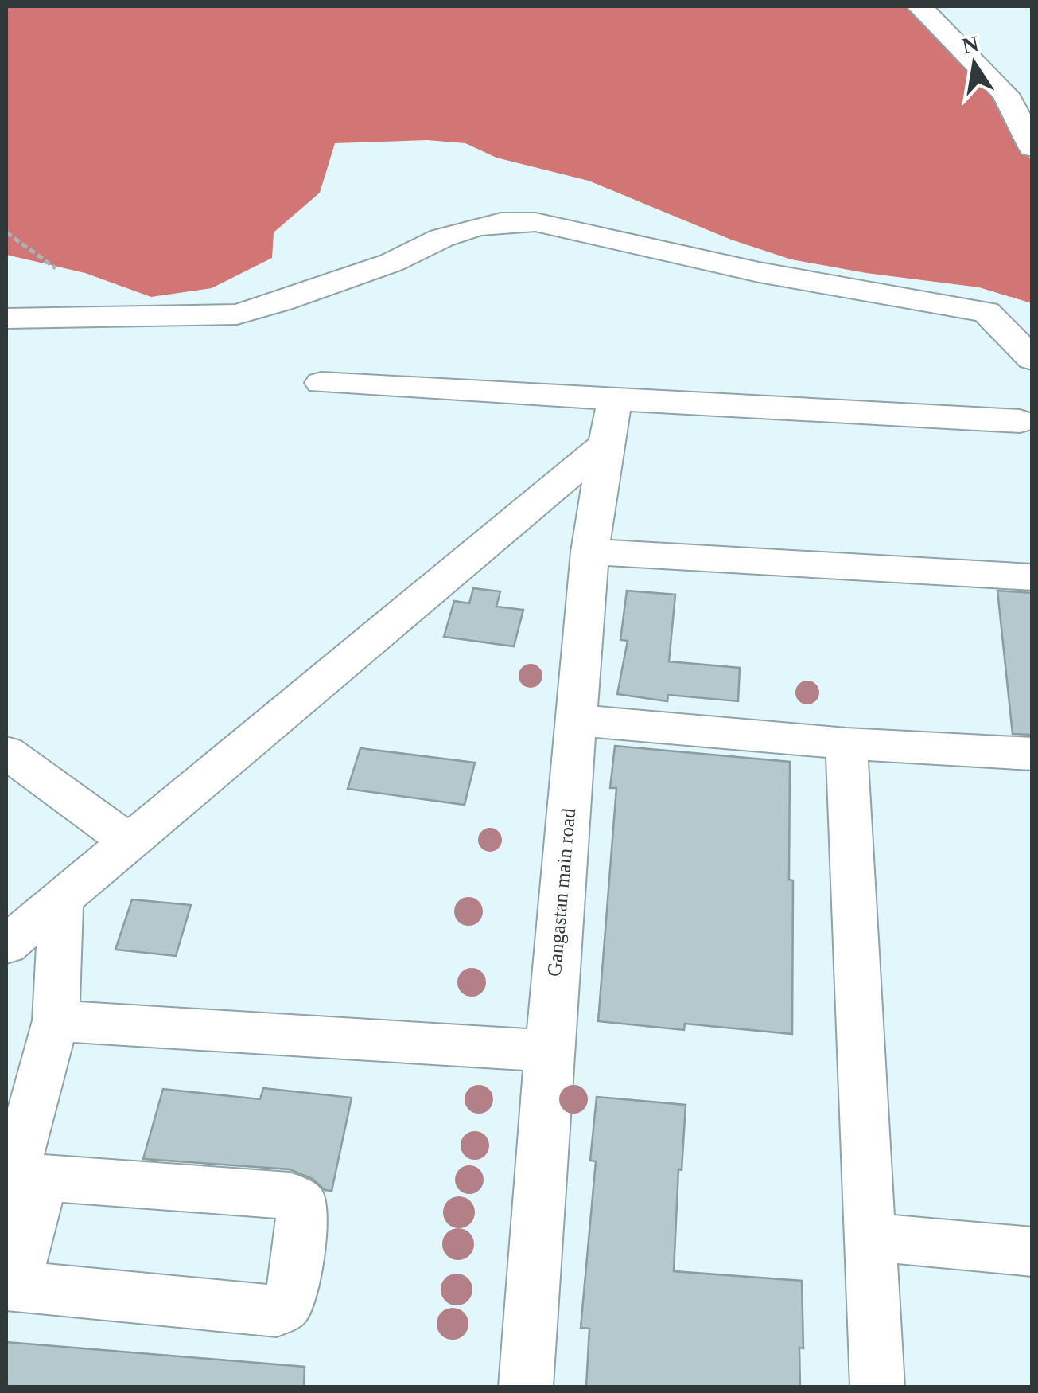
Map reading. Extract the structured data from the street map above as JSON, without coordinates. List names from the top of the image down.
{
  "streets": {
    "street": ["Gangastan main road"]
  },
  "north": "top"
}
